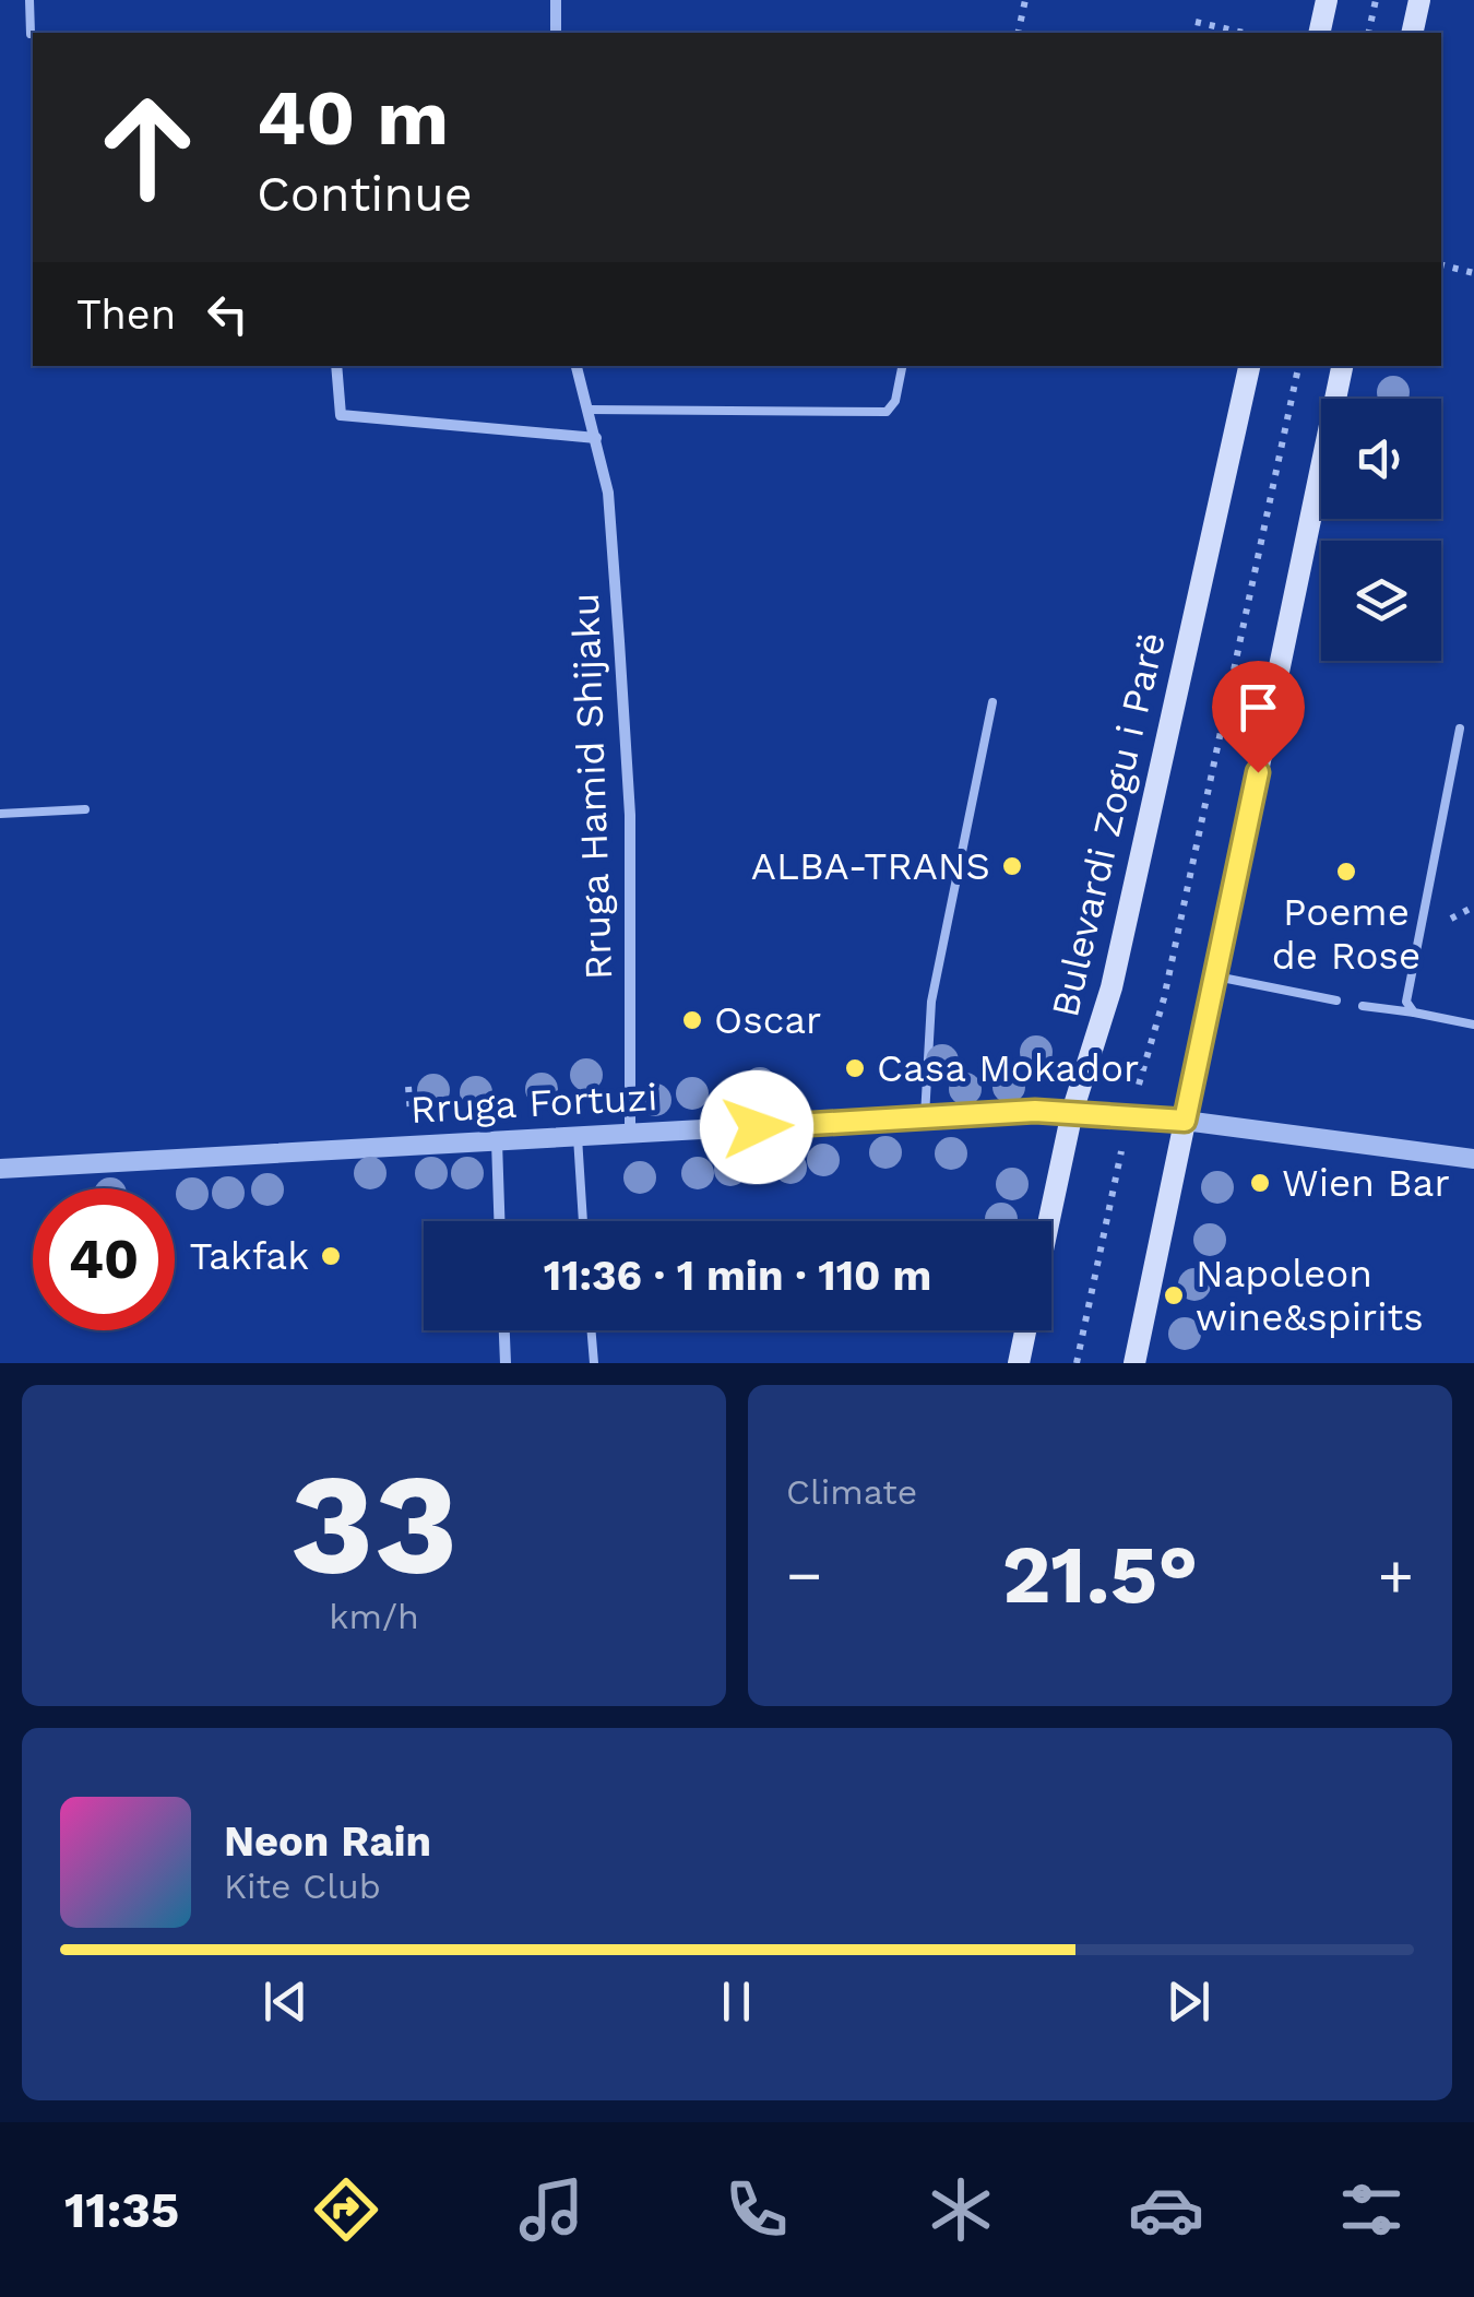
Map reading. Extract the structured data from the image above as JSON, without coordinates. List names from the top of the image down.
{
  "streets": {
    "main road": ["Bulevardi Zogu i Parë"],
    "street": ["Rruga Hamid Shijaku", "Rruga Fortuzi"]
  },
  "crossings": [
    ["Rruga Hamid Shijaku", "Rruga Fortuzi"],
    ["Bulevardi Zogu i Parë", "Rruga Fortuzi"]
  ],
  "places": [
    "ALBA-TRANS",
    "Poeme de Rose",
    "Oscar",
    "Casa Mokador",
    "Wien Bar",
    "Takfak",
    "Napoleon wine&spirits"
  ],
  "page": {
    "turn": ["40 m", "Continue"],
    "then": "Then",
    "limit": "40",
    "trip": "11:36 · 1 min · 110 m",
    "tile": [
      ["33", "km/h"],
      "Climate"
    ],
    "heat": ["−", "21.5°", "+"],
    "song": ["Neon Rain", "Kite Club"],
    "tabs": "11:35"
  }
}
